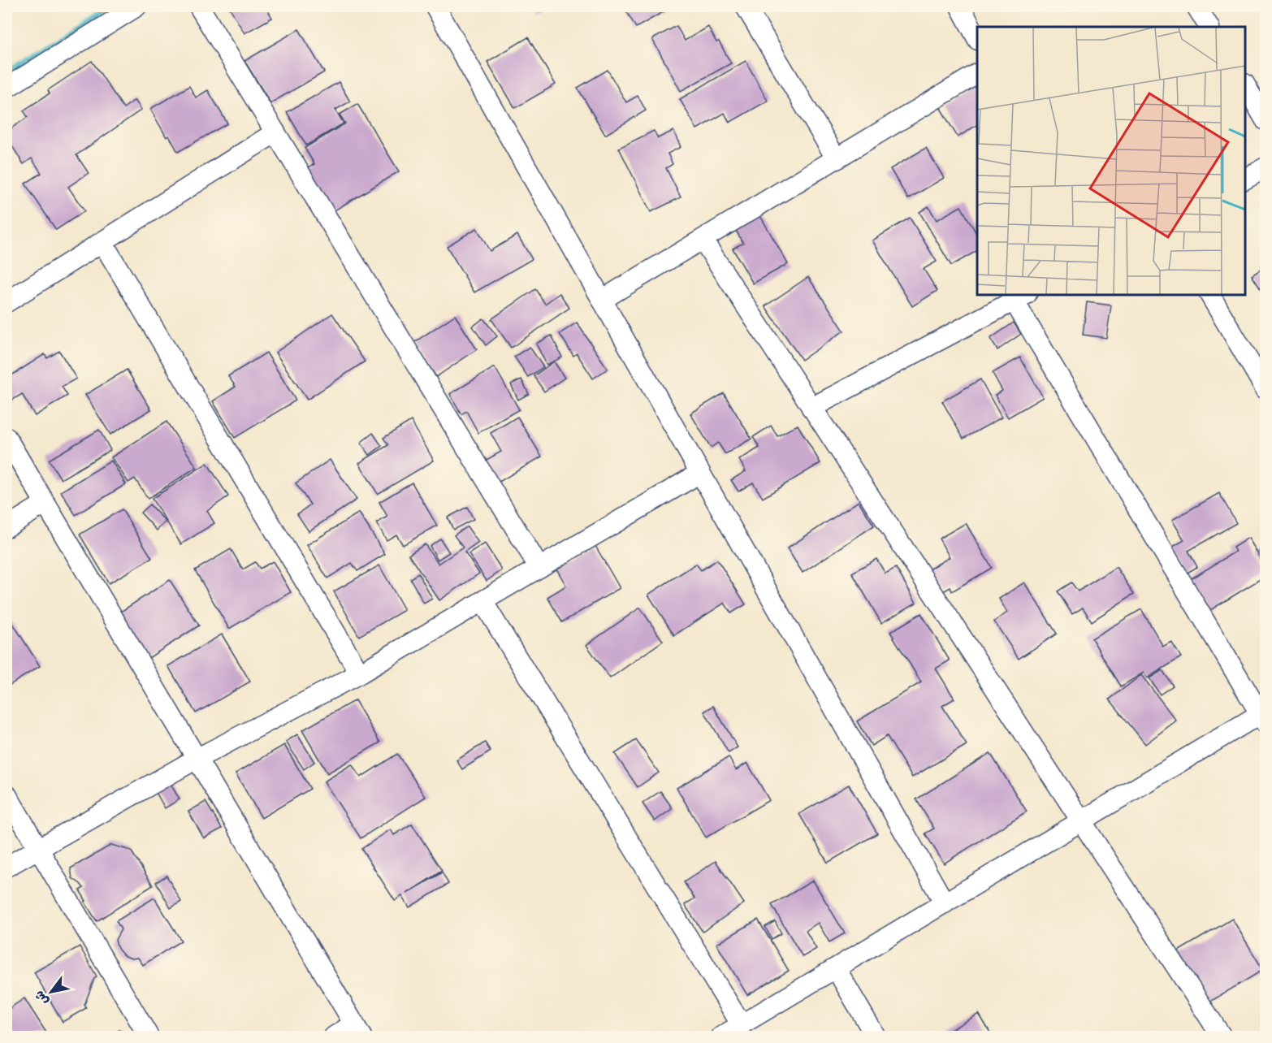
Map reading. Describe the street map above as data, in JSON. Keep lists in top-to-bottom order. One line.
{"north":"bottom left"}
